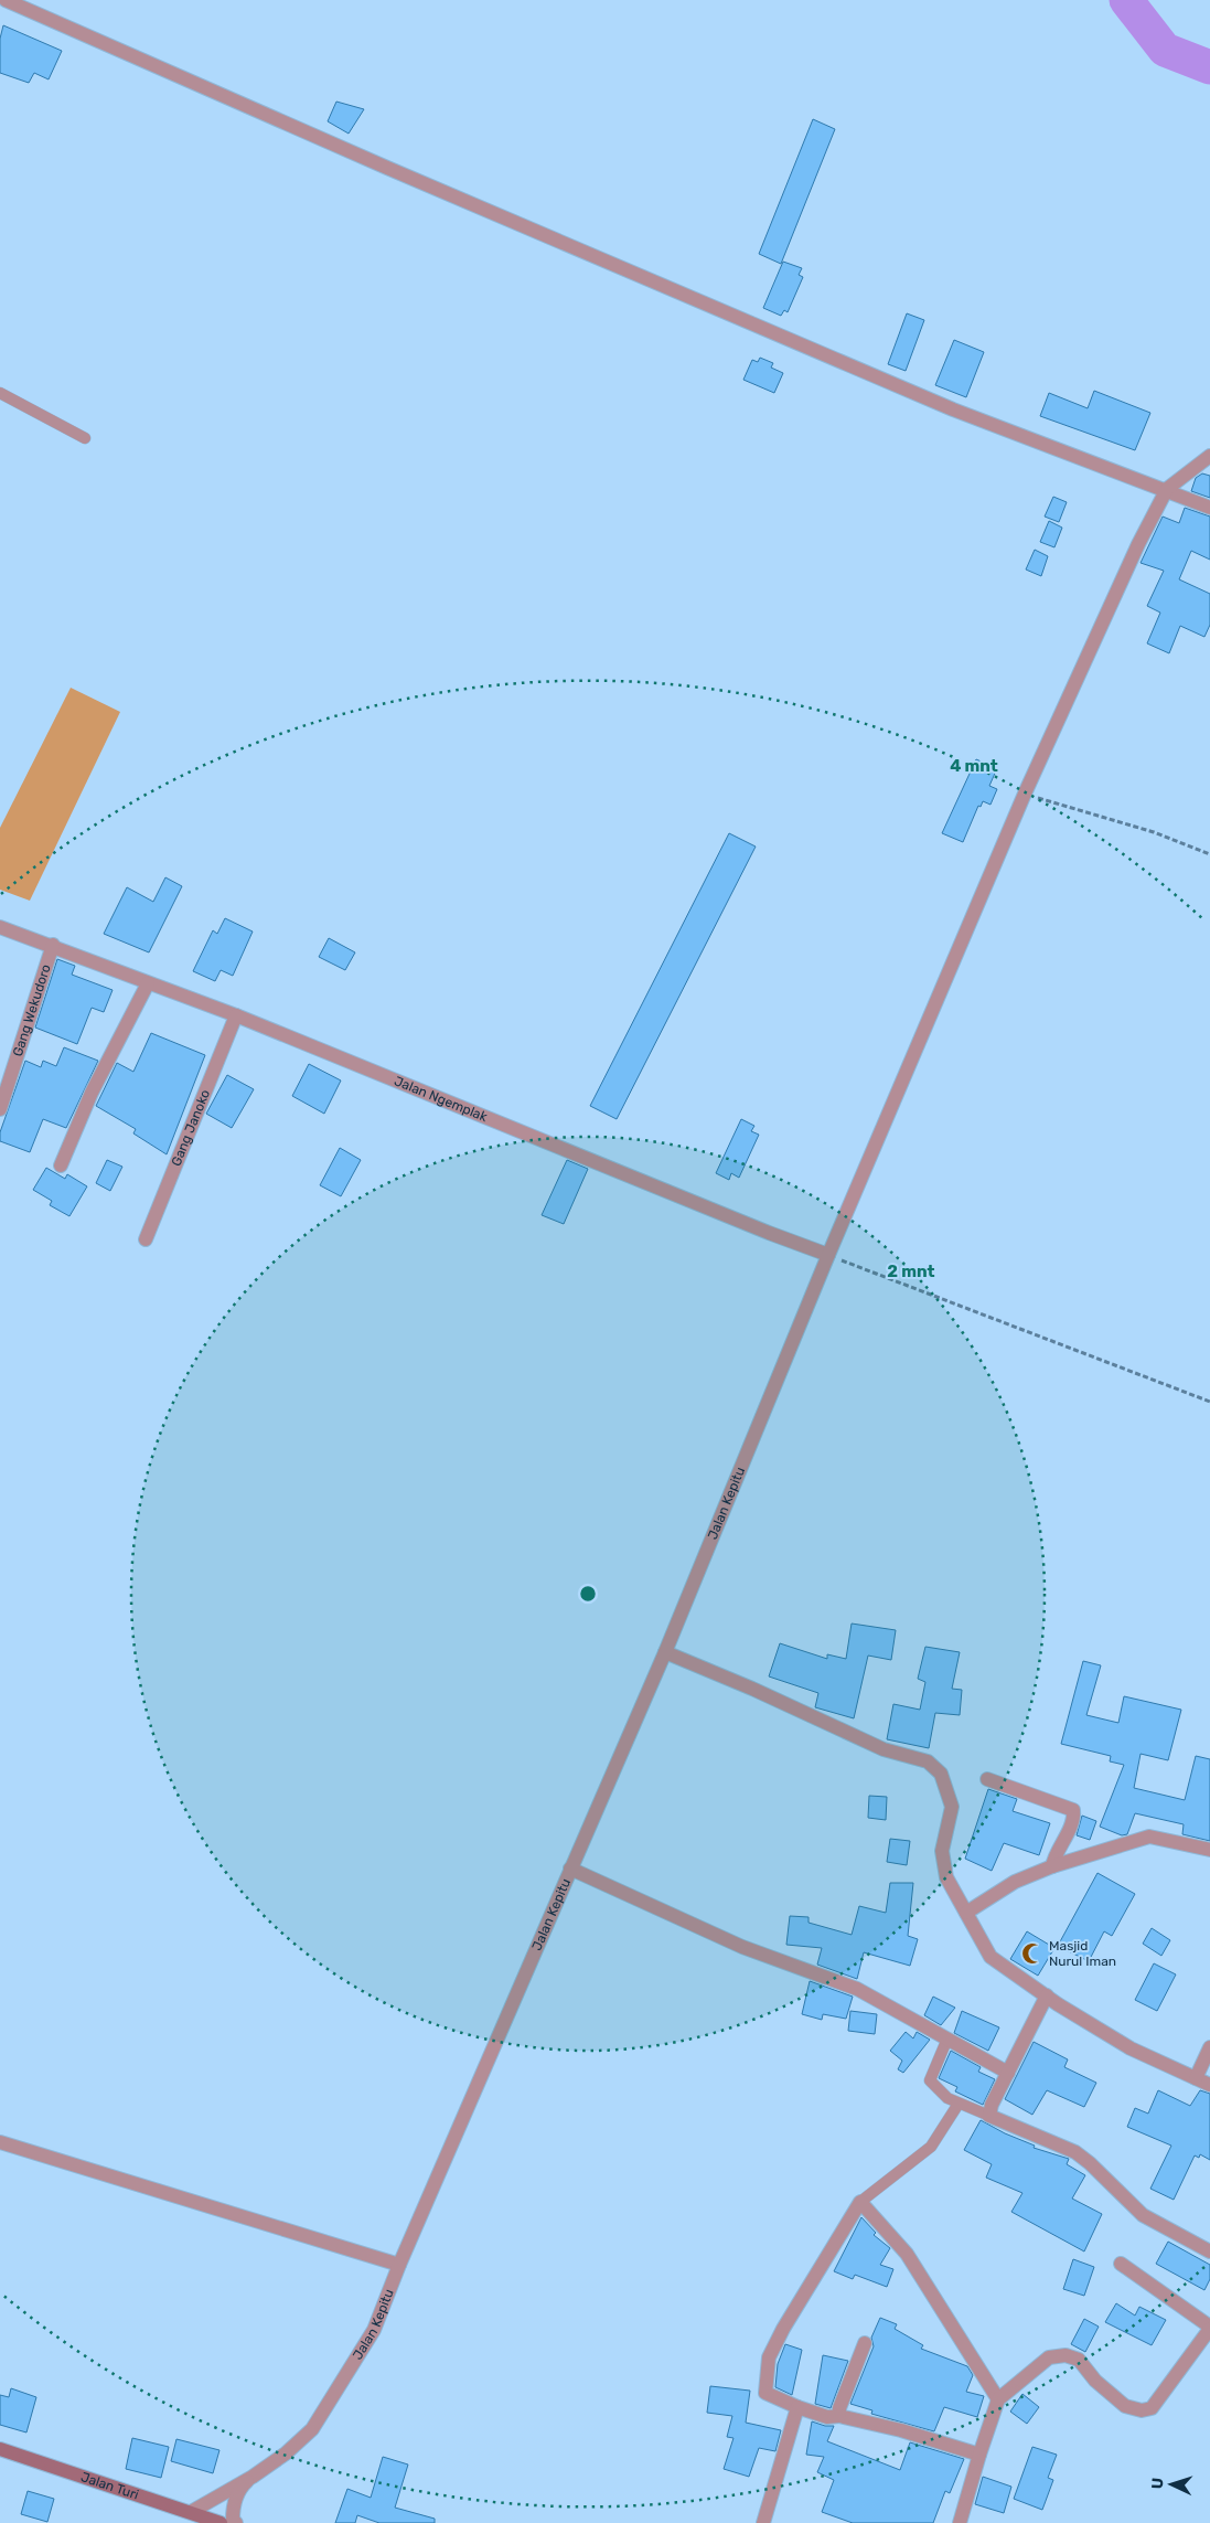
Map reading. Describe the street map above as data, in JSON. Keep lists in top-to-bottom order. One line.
{"streets":{"main road":["Jalan Turi"],"street":["Gang Wekudoro","Jalan Ngemplak","Gang Janoko","Jalan Kepitu"]},"crossings":[["Gang Wekudoro","Jalan Ngemplak"],["Jalan Ngemplak","Gang Janoko"],["Jalan Ngemplak","Jalan Kepitu"],["Jalan Kepitu","Jalan Turi"]],"places":{"mosque":["Masjid Nurul Iman"]},"north":"left","rings":["4 mnt","2 mnt"]}
